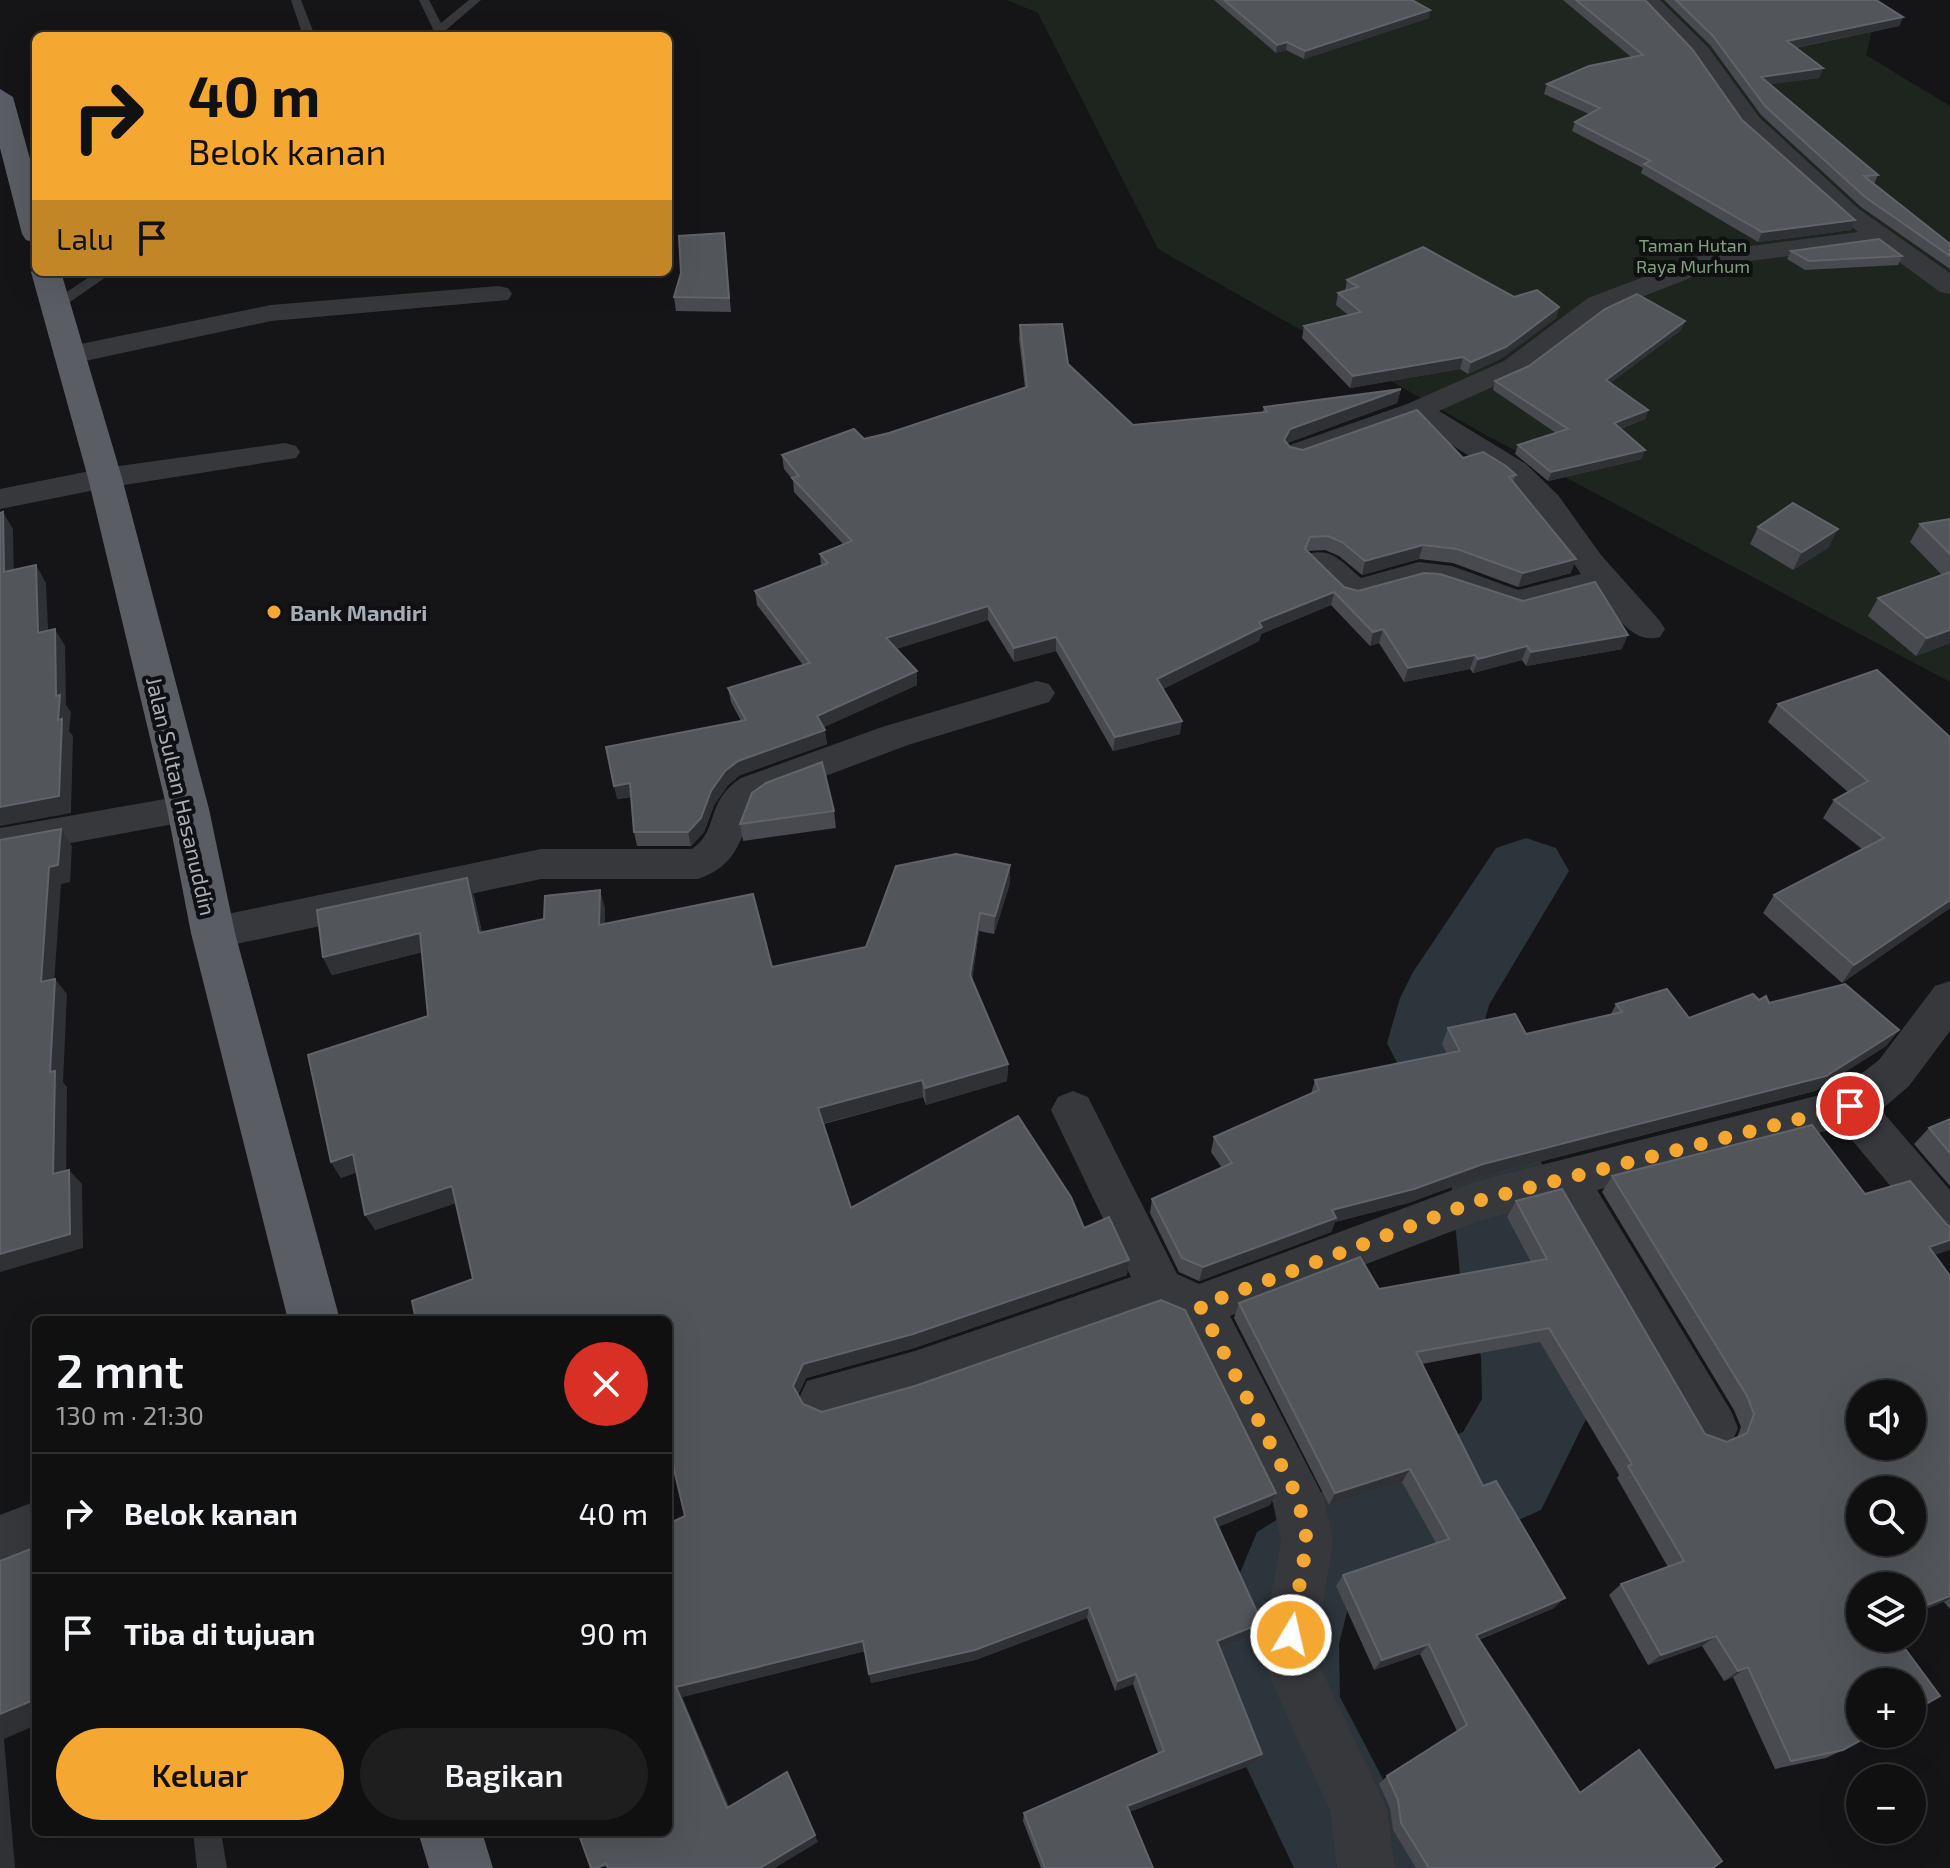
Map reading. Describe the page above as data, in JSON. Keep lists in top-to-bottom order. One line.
{"streets":{"highway":["Jalan Sultan Hasanuddin"]},"parks":["Taman Hutan Raya Murhum"],"places":["Bank Mandiri"],"page":{"turn":["40 m","Belok kanan"],"then":"Lalu","heading":["2 mnt","130 m · 21:30"],"map_buttons":["+","−"],"list":[{"name":"Belok kanan","value":"40 m"},{"name":"Tiba di tujuan","value":"90 m"}],"buttons":["Keluar","Bagikan"]}}
